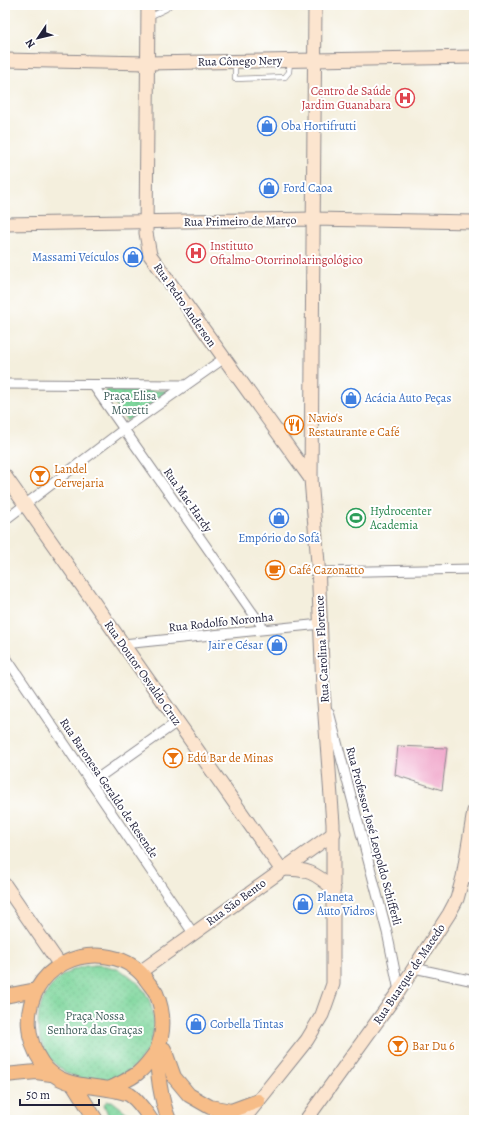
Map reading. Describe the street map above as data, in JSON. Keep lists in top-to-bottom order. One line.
{"streets":{"main road":["Rua Cônego Nery","Rua Primeiro de Março","Rua Pedro Anderson","Rua Carolina Florence","Rua Doutor Osvaldo Cruz","Rua São Bento","Rua Buarque de Macedo"],"street":["Rua Mac Hardy","Rua Rodolfo Noronha","Rua Baronesa Geraldo de Resende","Rua Professor José Leopoldo Schifferli"]},"crossings":[["Rua Cônego Nery","Rua Pedro Anderson"],["Rua Cônego Nery","Rua Carolina Florence"],["Rua Primeiro de Março","Rua Pedro Anderson"],["Rua Primeiro de Março","Rua Carolina Florence"],["Rua Pedro Anderson","Rua Carolina Florence"],["Rua Mac Hardy","Rua Rodolfo Noronha"],["Rua Rodolfo Noronha","Rua Carolina Florence"],["Rua Rodolfo Noronha","Rua Doutor Osvaldo Cruz"],["Rua Carolina Florence","Rua Professor José Leopoldo Schifferli"],["Rua Carolina Florence","Rua São Bento"],["Rua Doutor Osvaldo Cruz","Rua São Bento"],["Rua Baronesa Geraldo de Resende","Rua São Bento"],["Rua Professor José Leopoldo Schifferli","Rua Buarque de Macedo"]],"parks":["Praça Elisa Moretti","Praça Nossa Senhora das Graças"],"places":{"hospital":["Centro de Saúde Jardim Guanabara","Instituto Oftalmo-Otorrinolaringológico"],"shop":["Oba Hortifrutti","Ford Caoa","Massami Veículos","Acácia Auto Peças","Empório do Sofá","Jair e César","Planeta Auto Vidros","Corbella Tintas"],"restaurant":["Navio's Restaurante e Café"],"bar":["Landel Cervejaria","Edú Bar de Minas","Bar Du 6"],"sports":["Hydrocenter Academia"],"cafe":["Café Cazonatto"]},"scale_bar":"50 m","north":"bottom left"}
